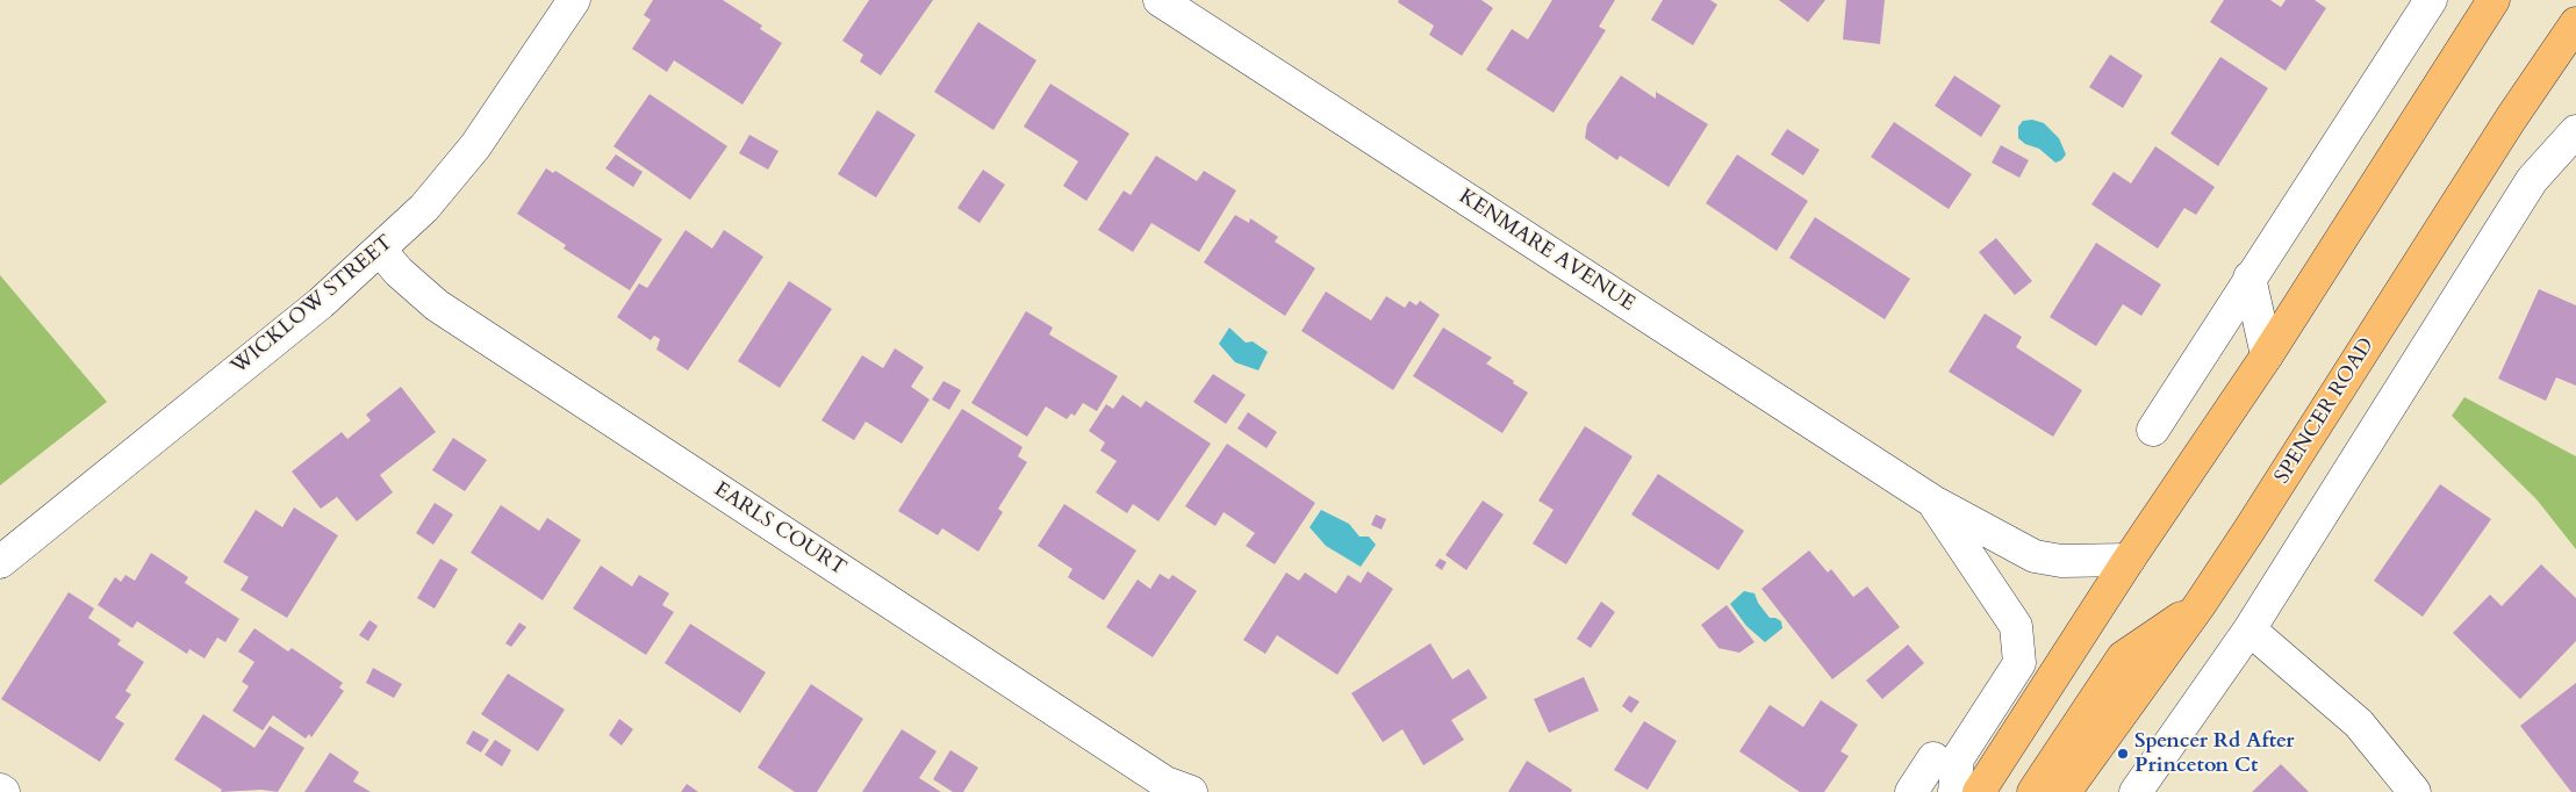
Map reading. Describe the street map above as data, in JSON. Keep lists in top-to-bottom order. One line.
{"streets":{"main road":["SPENCER ROAD"],"street":["KENMARE AVENUE","WICKLOW STREET","EARLS COURT"]},"crossings":[["WICKLOW STREET","EARLS COURT"]],"places":["Spencer Rd After Princeton Ct"]}
